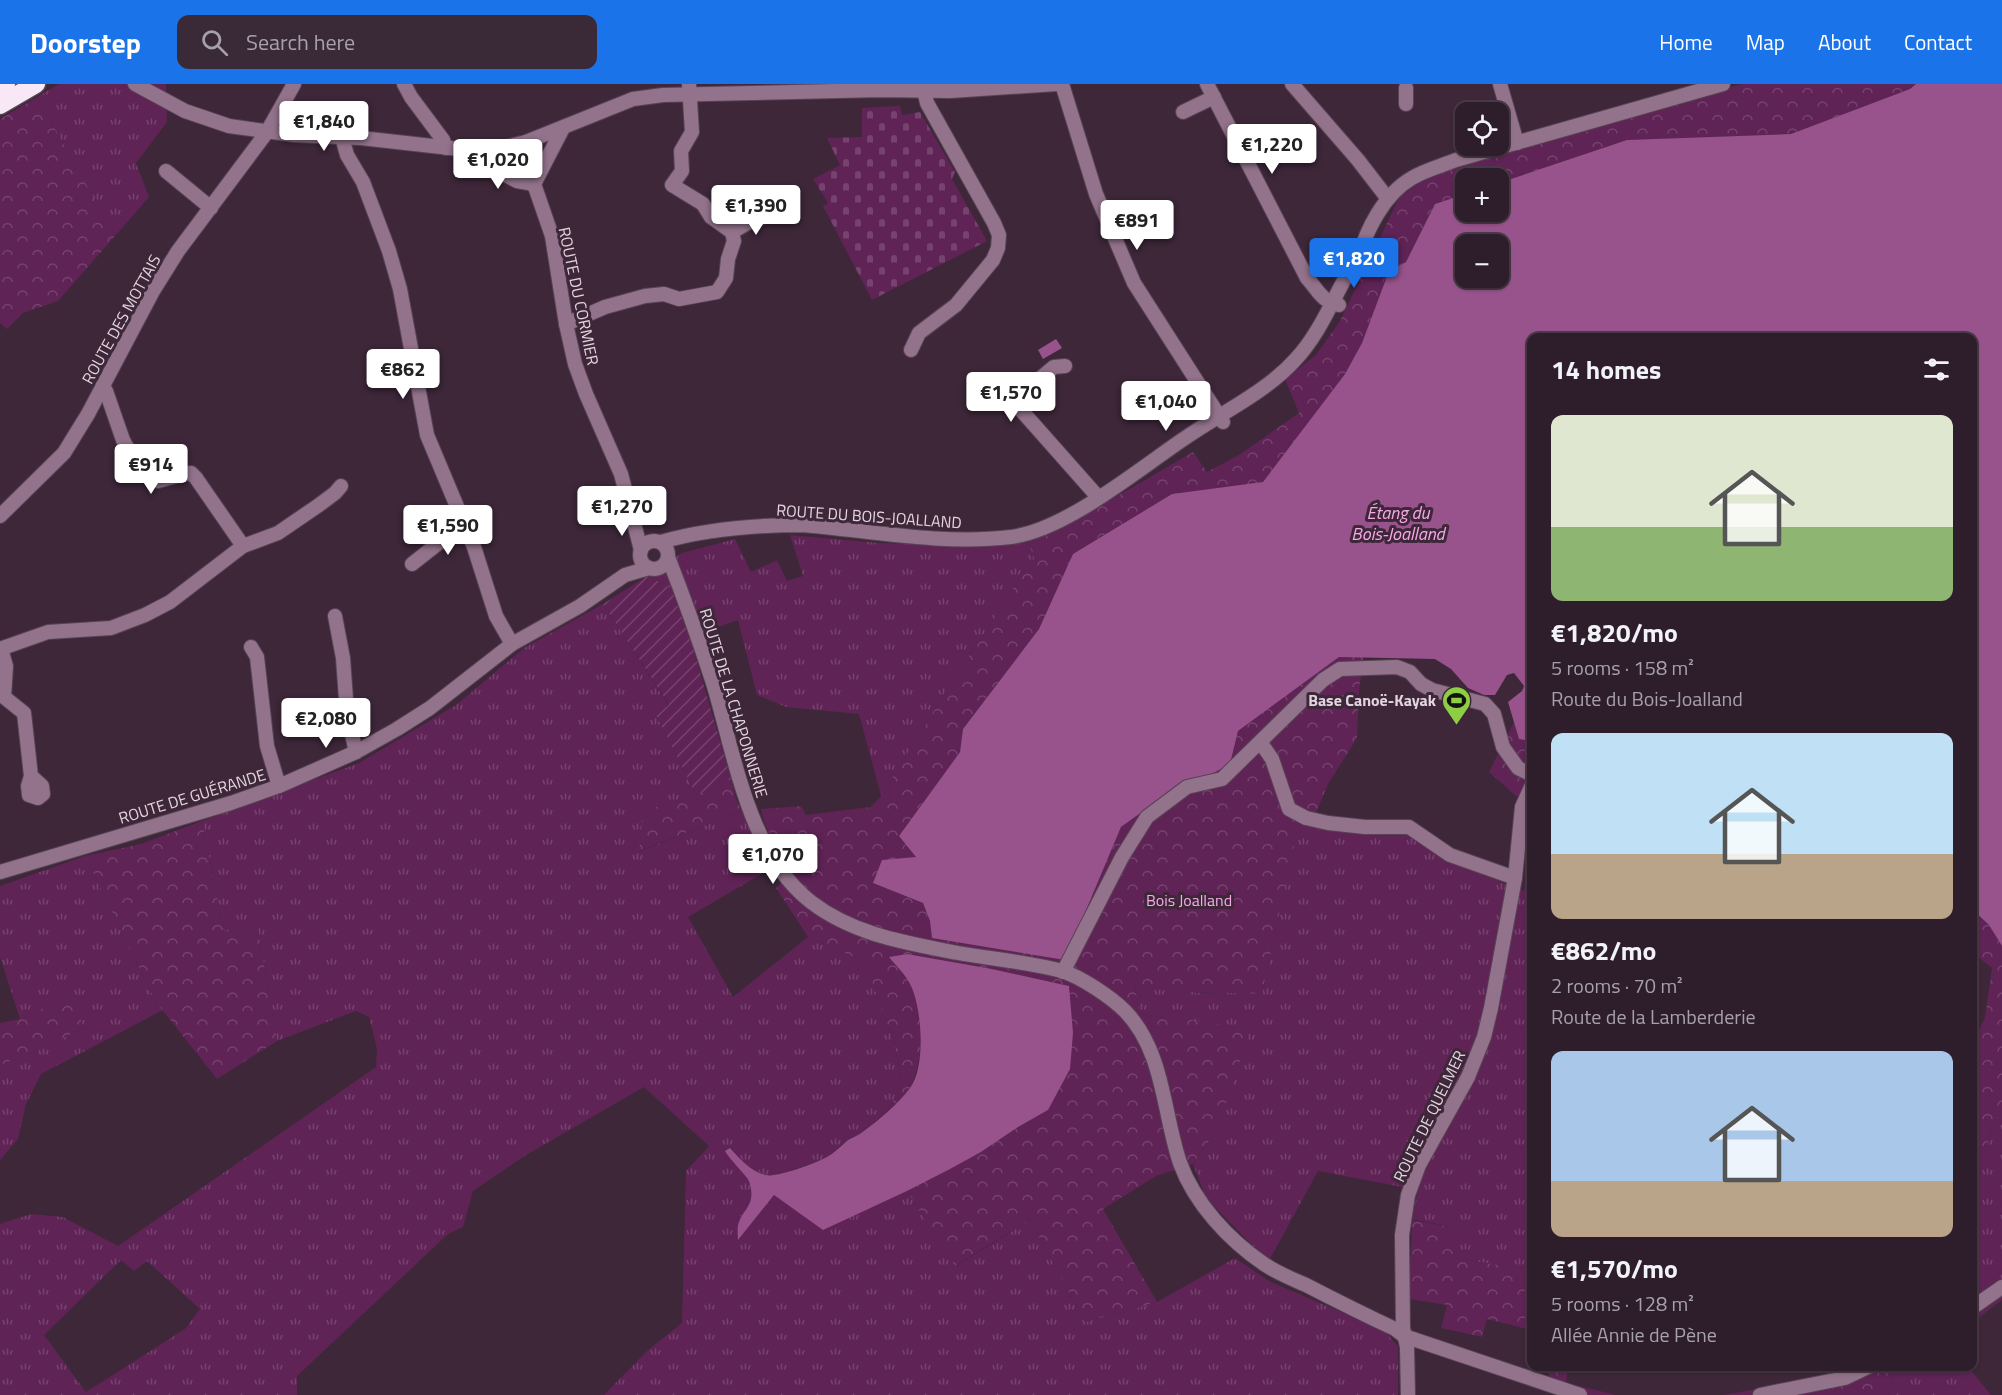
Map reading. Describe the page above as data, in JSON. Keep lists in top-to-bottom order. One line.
{"streets":{"street":["ROUTE DU CORMIER","ROUTE DES MOTTAIS","ROUTE DU BOIS-JOALLAND","ROUTE DE LA CHAPONNERIE","ROUTE DE GUÉRANDE","ROUTE DE QUELMER"]},"crossings":[["ROUTE DU CORMIER","ROUTE DU BOIS-JOALLAND"],["ROUTE DU CORMIER","ROUTE DE LA CHAPONNERIE"],["ROUTE DU CORMIER","ROUTE DE GUÉRANDE"],["ROUTE DU BOIS-JOALLAND","ROUTE DE LA CHAPONNERIE"],["ROUTE DU BOIS-JOALLAND","ROUTE DE GUÉRANDE"],["ROUTE DE LA CHAPONNERIE","ROUTE DE GUÉRANDE"],["ROUTE DE LA CHAPONNERIE","ROUTE DE QUELMER"]],"water":["Étang du Bois-Joalland"],"parks":["Bois Joalland"],"places":{"sports":["Base Canoë-Kayak"]},"page":{"header":"Doorstep","search":"Search here","nav":["Home","Map","About","Contact"],"price":["€1,840","€1,220","€1,020","€1,390","€891","€1,820","€862","€1,570","€1,040","€914","€1,270","€1,590","€2,080","€1,070"],"map_buttons":["+","−"],"heading":"14 homes","list":[{"name":"€1,820/mo","note":"5 rooms · 158 m² · Route du Bois-Joalland"},{"name":"€862/mo","note":"2 rooms · 70 m² · Route de la Lamberderie"},{"name":"€1,570/mo","note":"5 rooms · 128 m² · Allée Annie de Pène"}]}}
